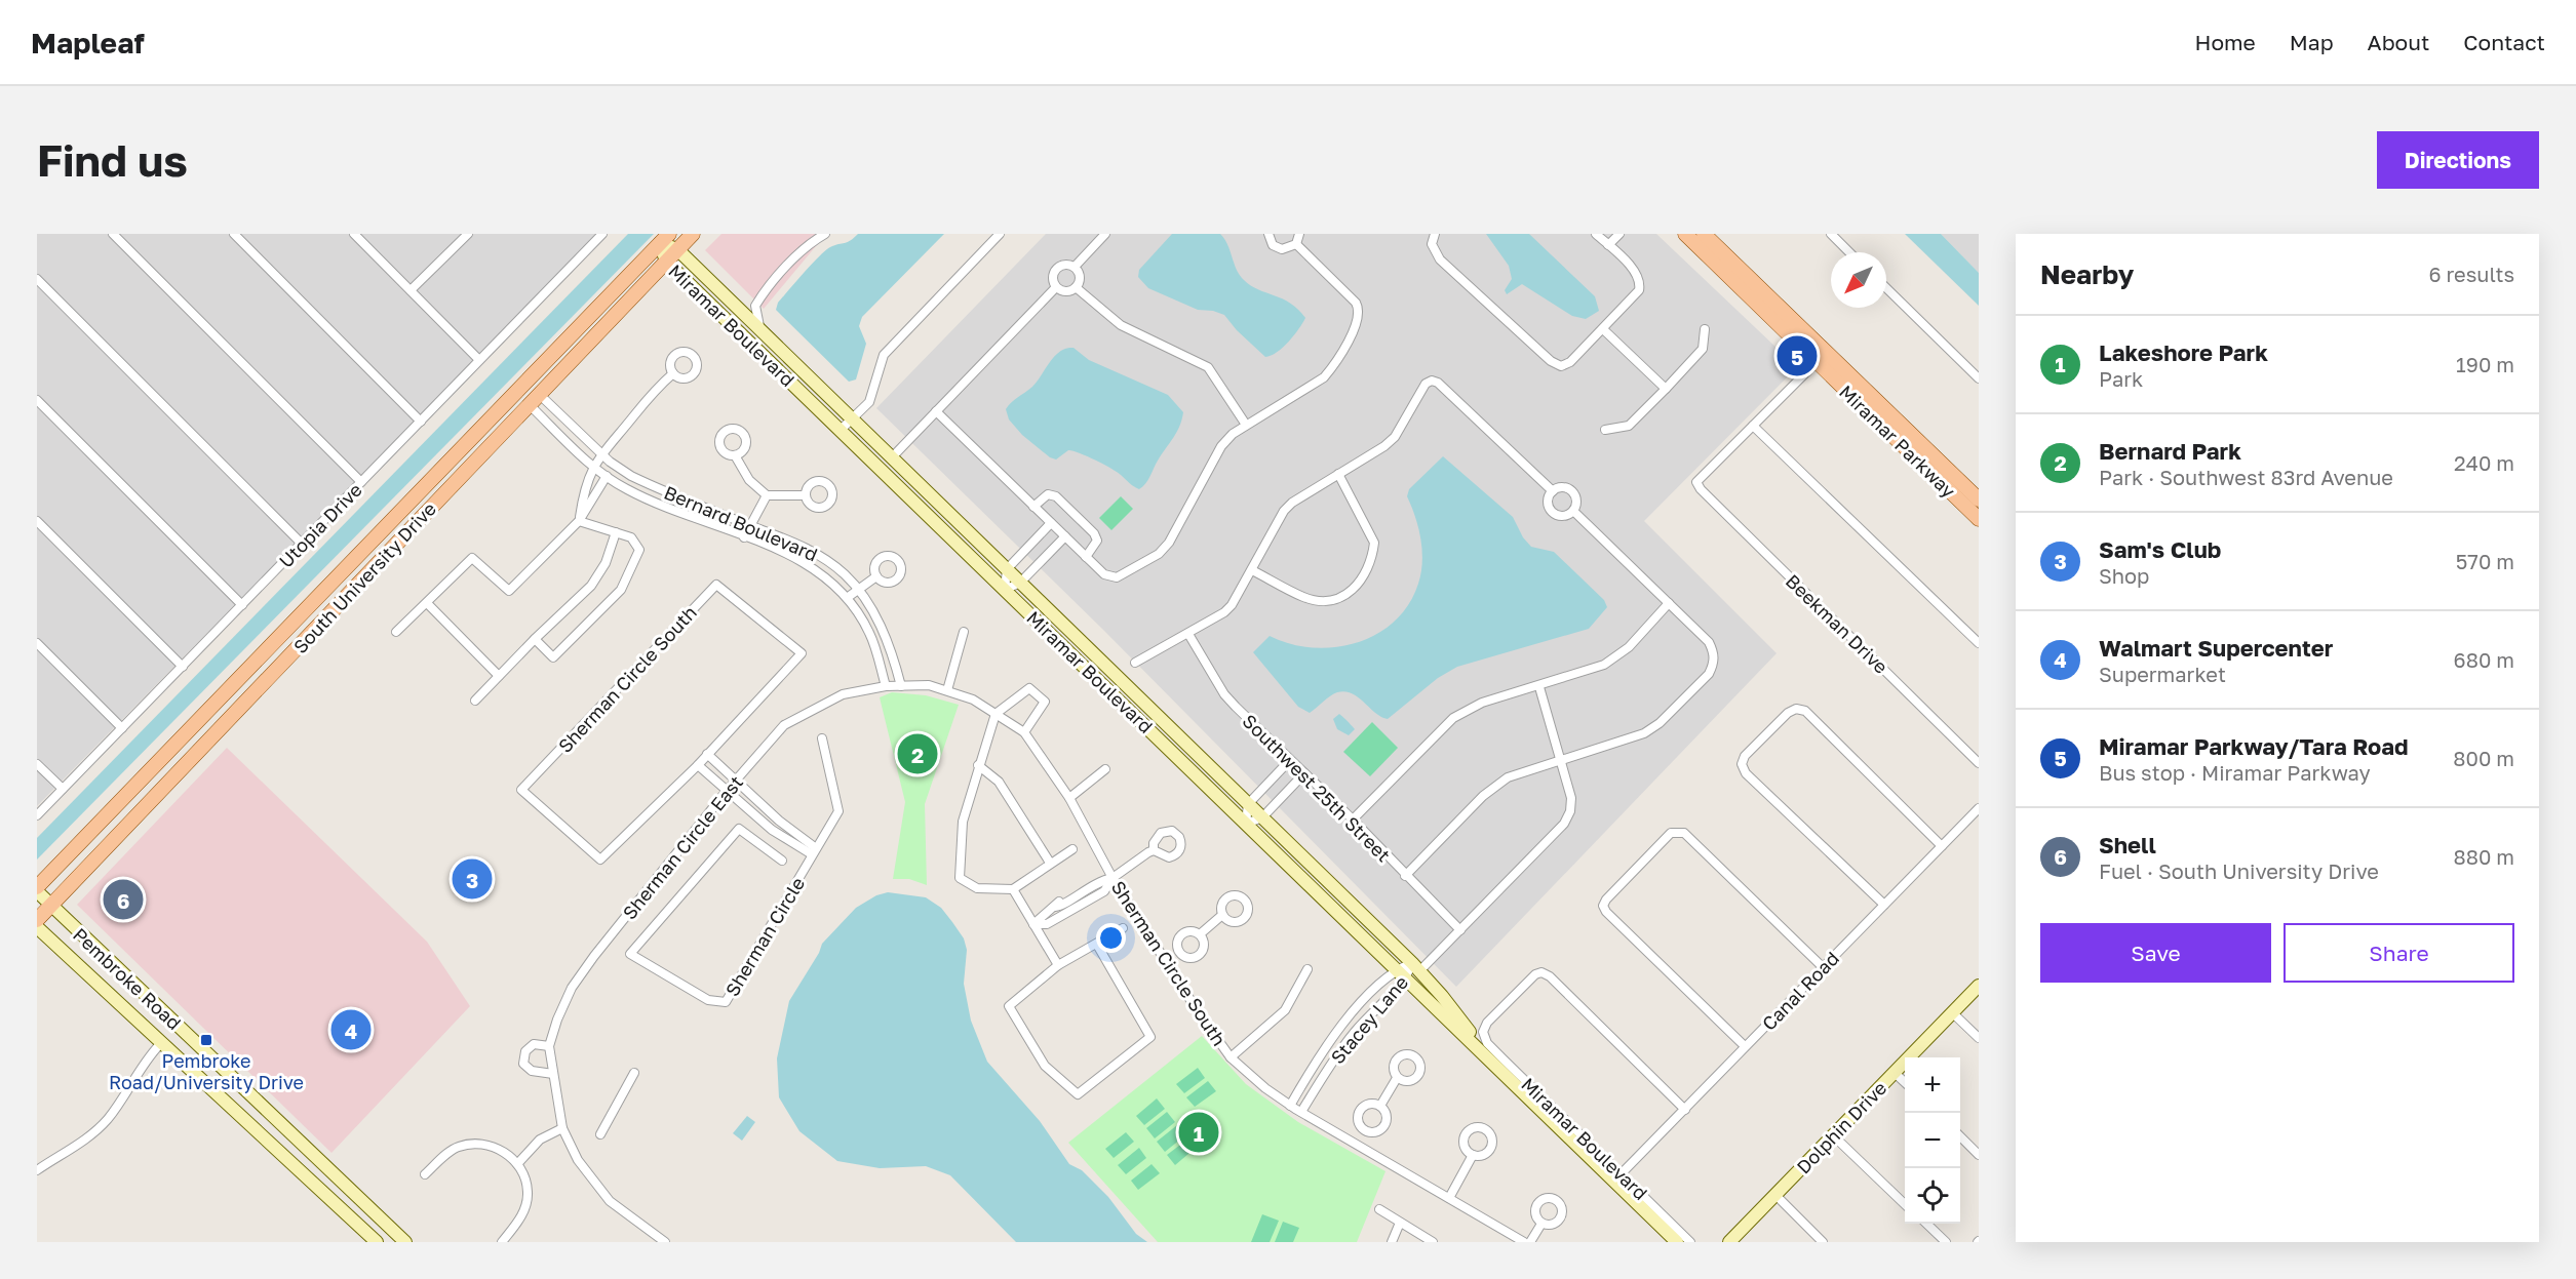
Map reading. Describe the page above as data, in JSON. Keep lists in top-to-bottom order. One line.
{"streets":{"main road":["Miramar Parkway","South University Drive"],"street":["Miramar Boulevard","Bernard Boulevard","Utopia Drive","Beekman Drive","Sherman Circle South","Southwest 25th Street","Sherman Circle East","Sherman Circle","Pembroke Road","Canal Road","Stacey Lane","Dolphin Drive"]},"crossings":[["Miramar Boulevard","South University Drive"],["Miramar Boulevard","Canal Road"],["Miramar Boulevard","Stacey Lane"],["Bernard Boulevard","South University Drive"],["Bernard Boulevard","Sherman Circle South"],["Bernard Boulevard","Sherman Circle East"],["South University Drive","Pembroke Road"],["Sherman Circle South","Sherman Circle East"],["Sherman Circle South","Stacey Lane"]],"places":{"transit":["Pembroke Road/University Drive"]},"north":"bottom left","page":{"header":"Mapleaf","nav":["Home","Map","About","Contact"],"buttons":["Directions",["Save","Share"]],"title":"Find us","heading":["Nearby","6 results"],"list":[{"mark":"1","name":"Lakeshore Park","note":"Park","value":"190 m"},{"mark":"2","name":"Bernard Park","note":"Park · Southwest 83rd Avenue","value":"240 m"},{"mark":"3","name":"Sam's Club","note":"Shop","value":"570 m"},{"mark":"4","name":"Walmart Supercenter","note":"Supermarket","value":"680 m"},{"mark":"5","name":"Miramar Parkway/Tara Road","note":"Bus stop · Miramar Parkway","value":"800 m"},{"mark":"6","name":"Shell","note":"Fuel · South University Drive","value":"880 m"}],"pins":["5","2","3","6","4","1"],"map_buttons":["+","−"]}}
